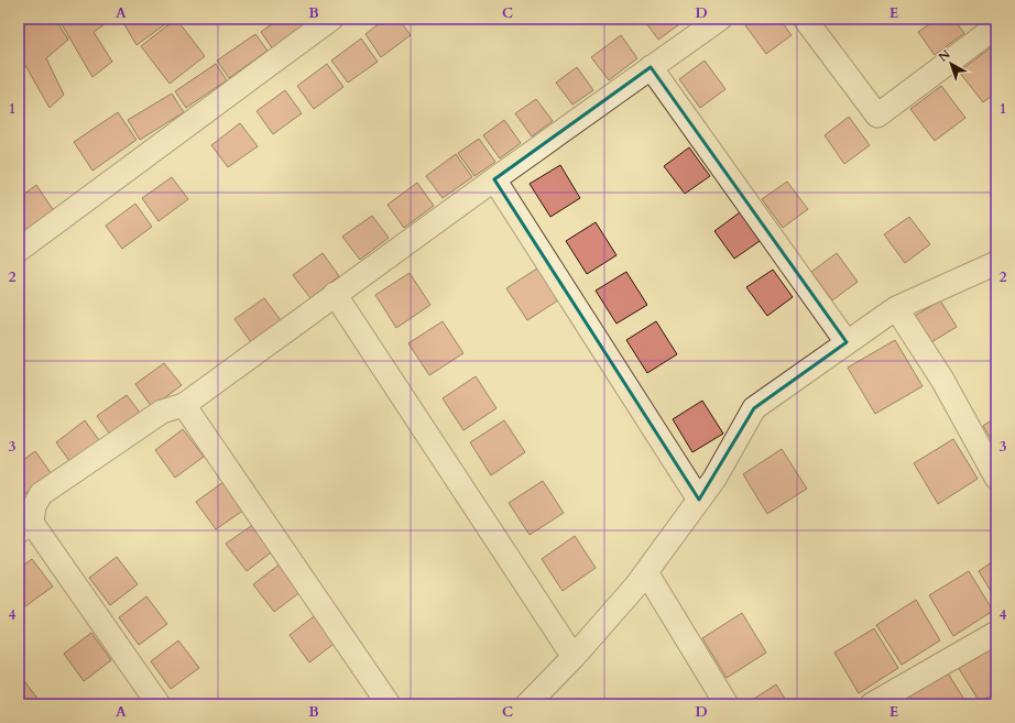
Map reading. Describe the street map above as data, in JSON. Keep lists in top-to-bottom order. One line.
{"north":"top left","grid":{"columns":["A","B","C","D","E"],"rows":["1","2","3","4"]}}
